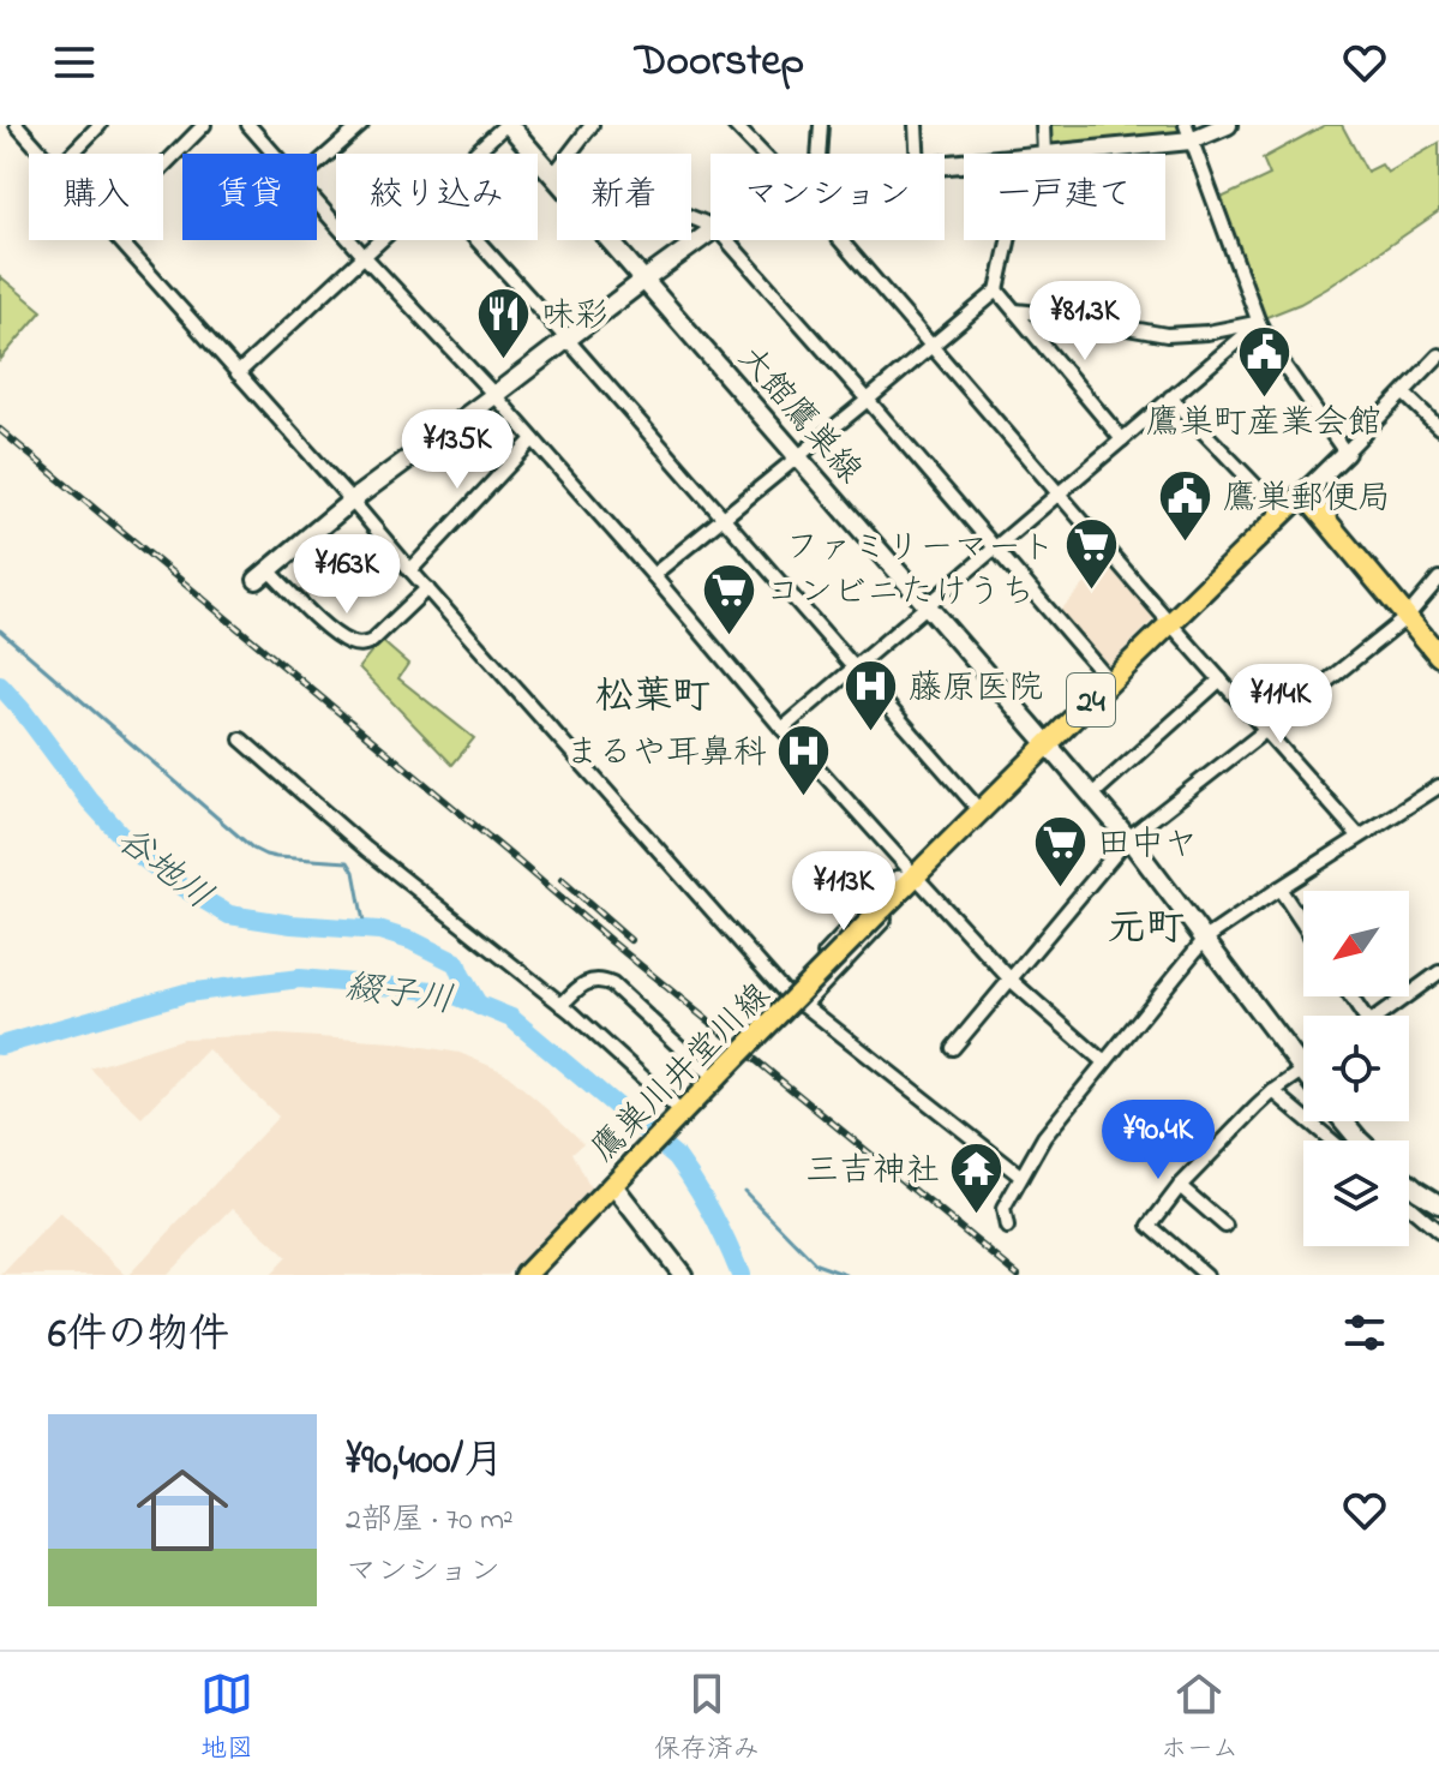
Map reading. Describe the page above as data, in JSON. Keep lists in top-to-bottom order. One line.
{"streets":{"main road":["24","鷹巣川井堂川線"],"street":["大館鷹巣線"]},"crossings":[["大館鷹巣線","鷹巣川井堂川線"]],"districts":["松葉町","元町"],"water":["谷地川","綴子川"],"places":{"restaurant":["味彩"],"public building":["鷹巣町産業会館","鷹巣郵便局"],"supermarket":["ファミリーマート","コンビニたけうち","田中ヤ"],"hospital":["藤原医院","まるや耳鼻科"],"temple":["三吉神社"]},"north":"bottom left","page":{"header":"Doorstep","chip":["購入","賃貸","絞り込み","新着","マンション","一戸建て"],"price":["¥81.3K","¥135K","¥163K","¥114K","¥113K","¥90.4K"],"heading":"6件の物件","list":[{"name":"¥90,400/月","note":"2部屋 · 70 m² · マンション"}],"tabs":["地図","保存済み","ホーム"]}}
